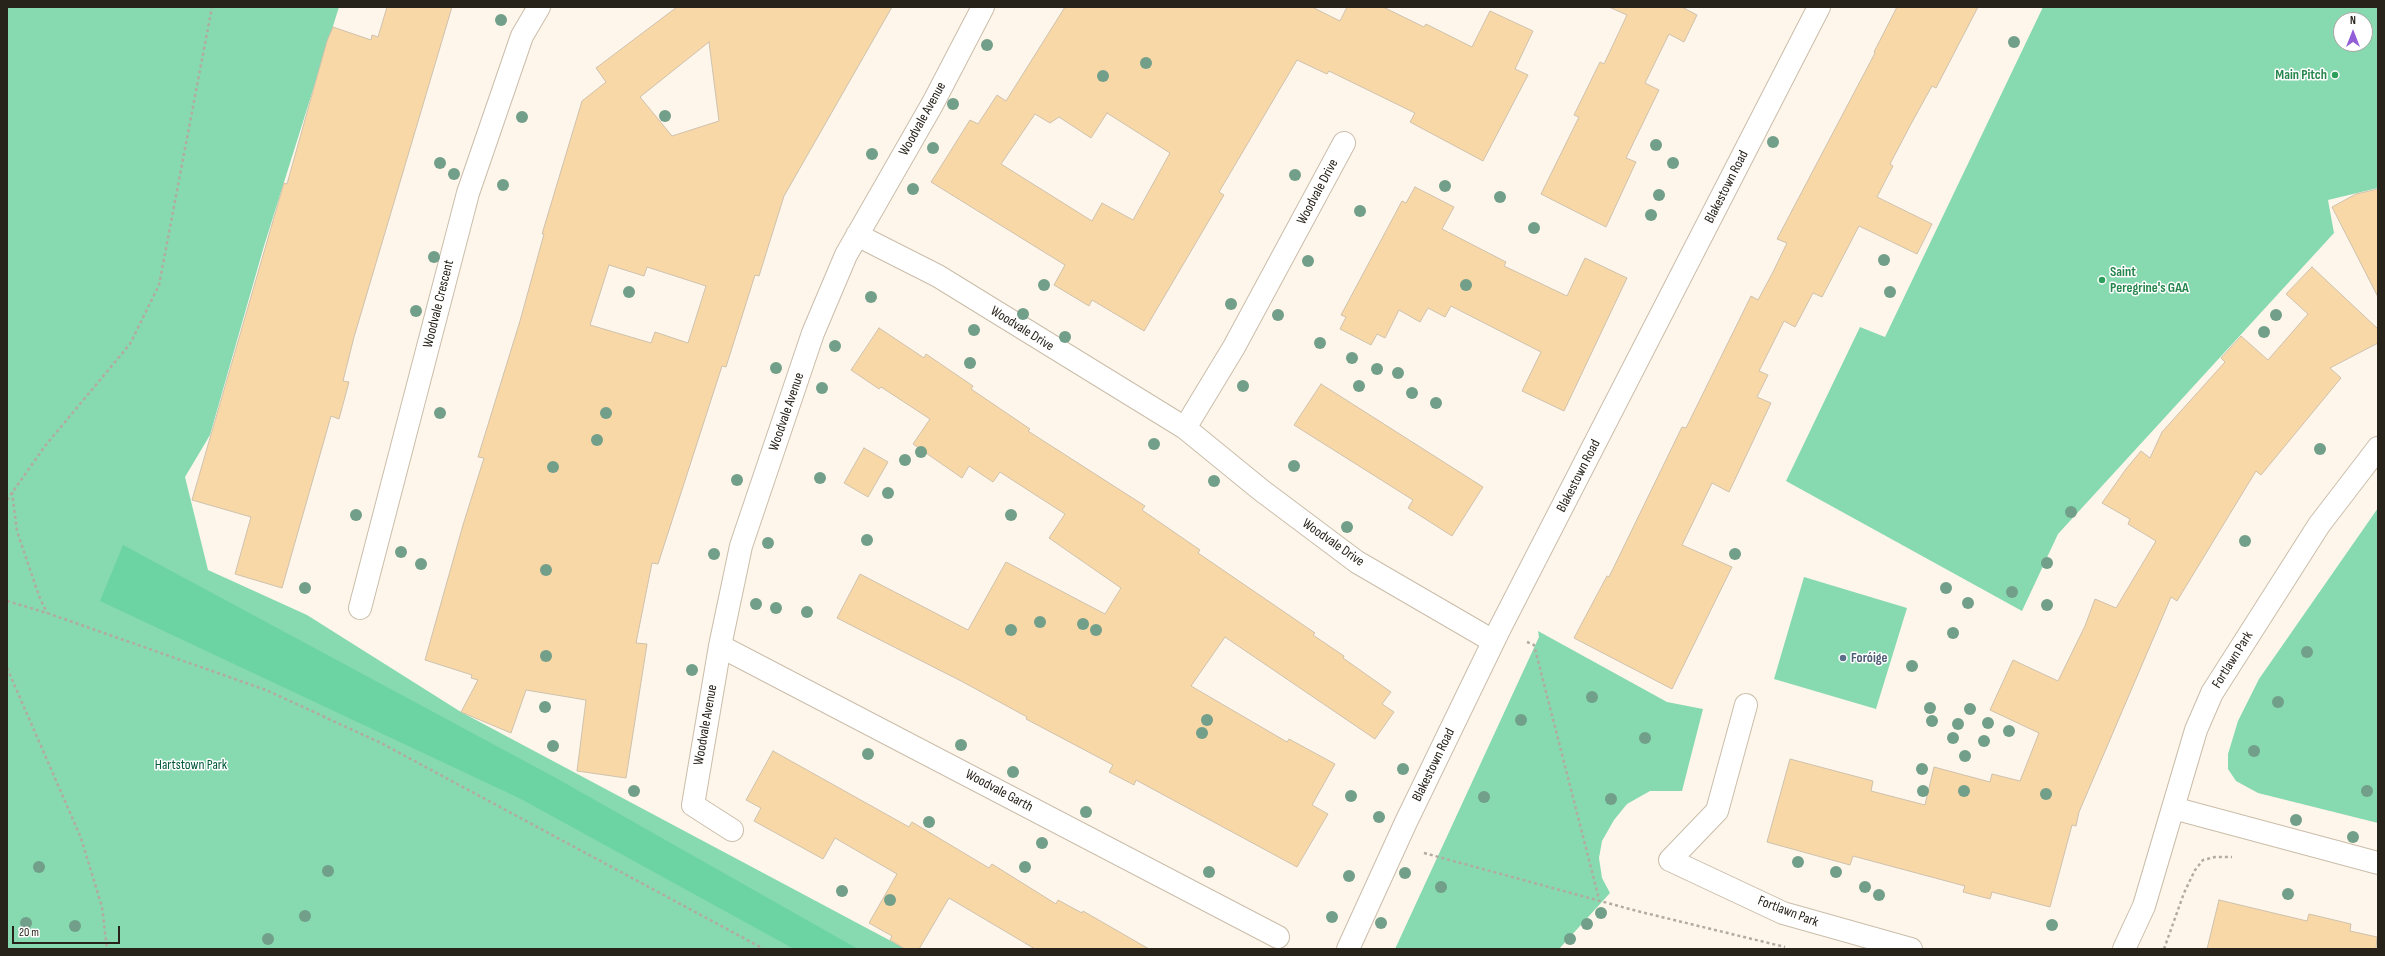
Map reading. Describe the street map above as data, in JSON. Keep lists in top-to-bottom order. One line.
{"streets":{"street":["Woodvale Avenue","Blakestown Road","Woodvale Drive","Woodvale Crescent","Fortlawn Park","Woodvale Garth"]},"crossings":[["Woodvale Avenue","Woodvale Drive"],["Woodvale Avenue","Woodvale Garth"],["Blakestown Road","Woodvale Drive"]],"parks":["Hartstown Park"],"places":["Main Pitch","Saint Peregrine's GAA","Foróige"],"scale_bar":"20 m","north":"top"}
